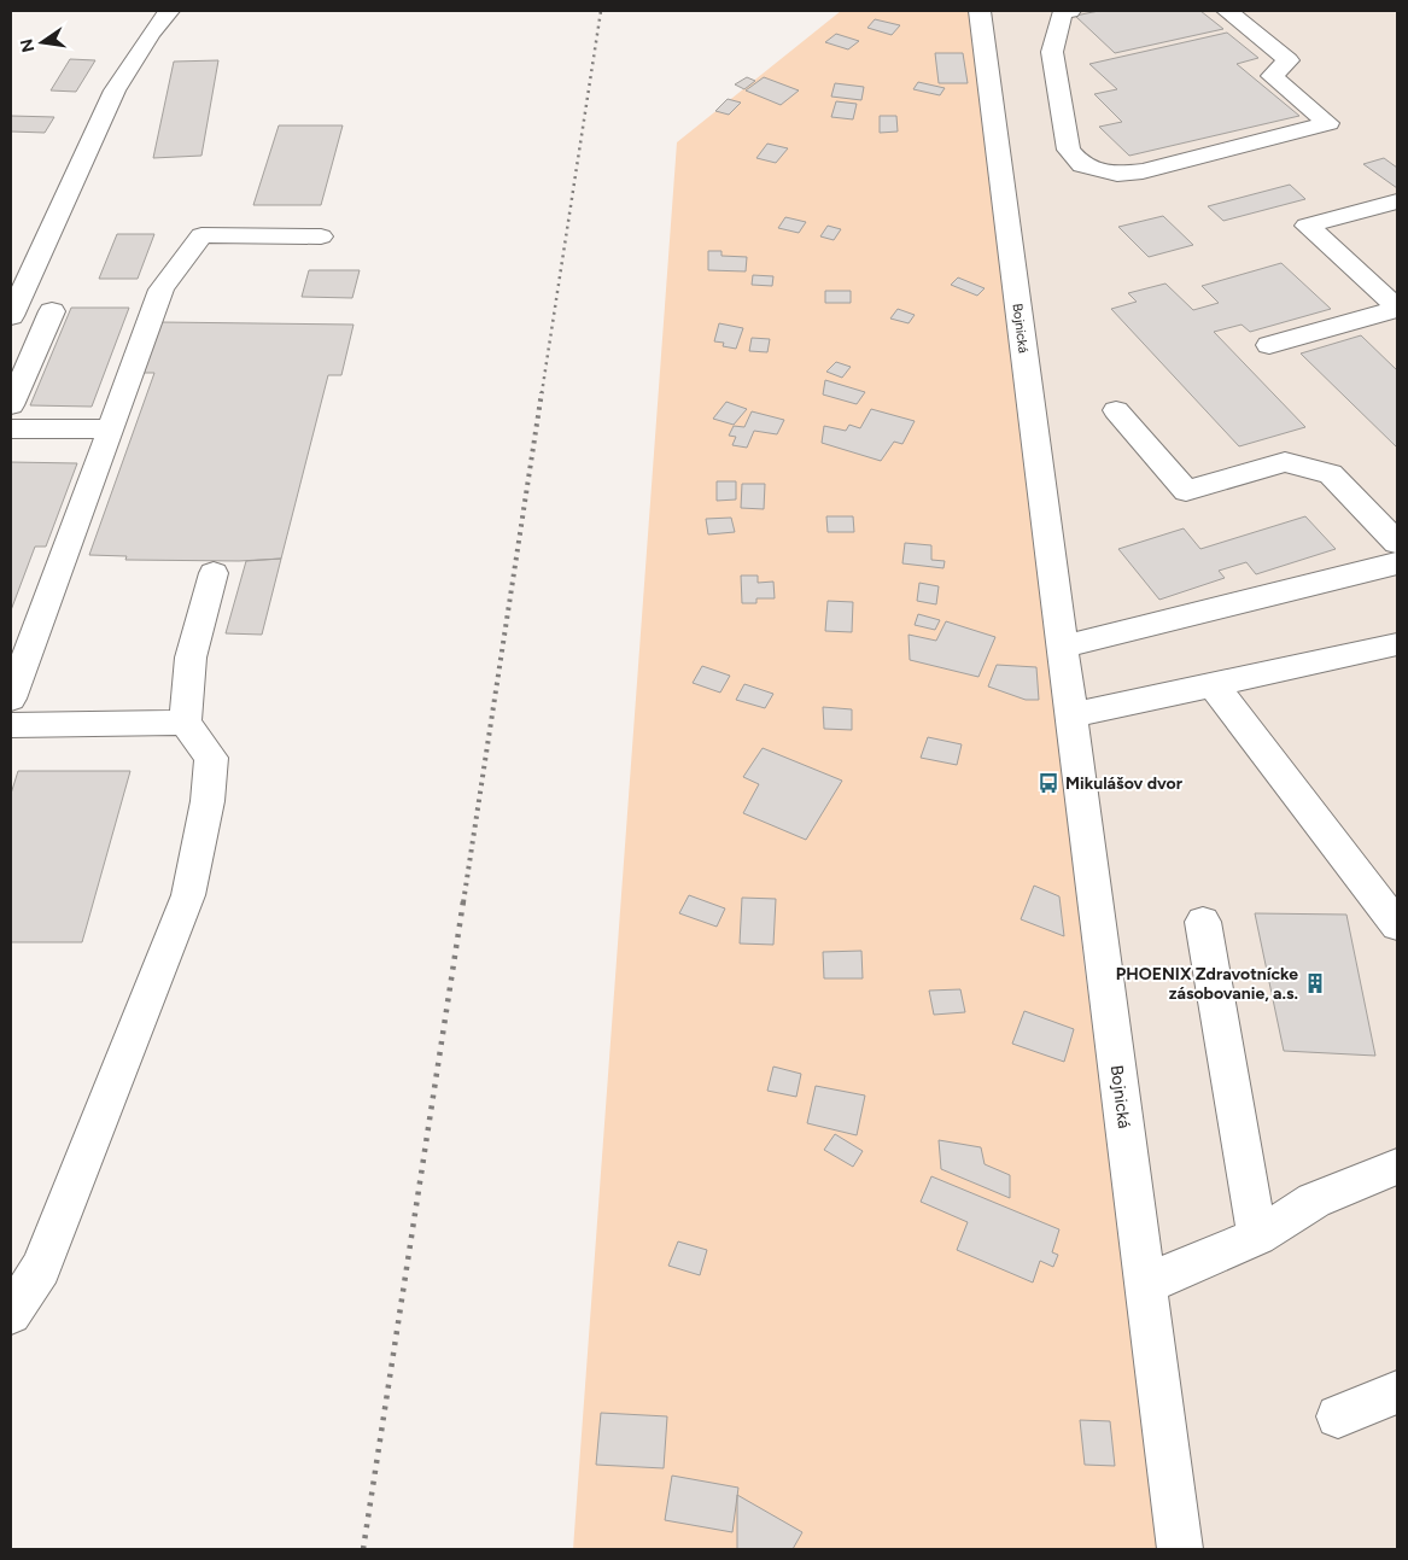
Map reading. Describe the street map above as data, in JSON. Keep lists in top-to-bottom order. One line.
{"streets":{"street":["Bojnická"]},"places":{"bus stop":["Mikulášov dvor"],"building":["PHOENIX Zdravotnícke zásobovanie, a.s."]},"north":"left"}
